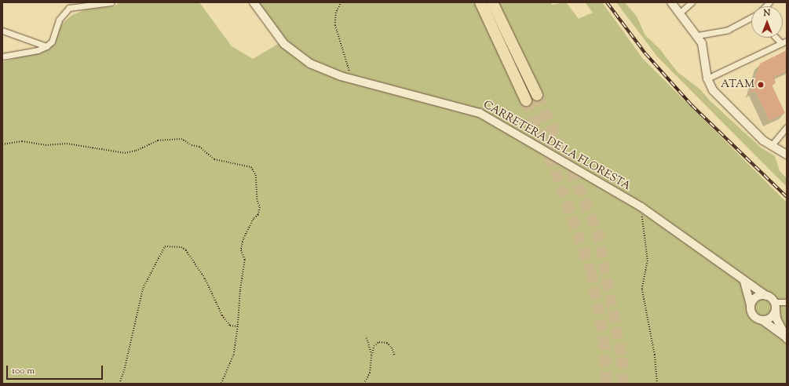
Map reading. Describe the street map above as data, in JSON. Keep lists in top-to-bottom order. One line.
{"streets":{"main road":["CARRETERA DE LA FLORESTA"]},"places":["ATAM"],"scale_bar":"100 m","north":"top"}
